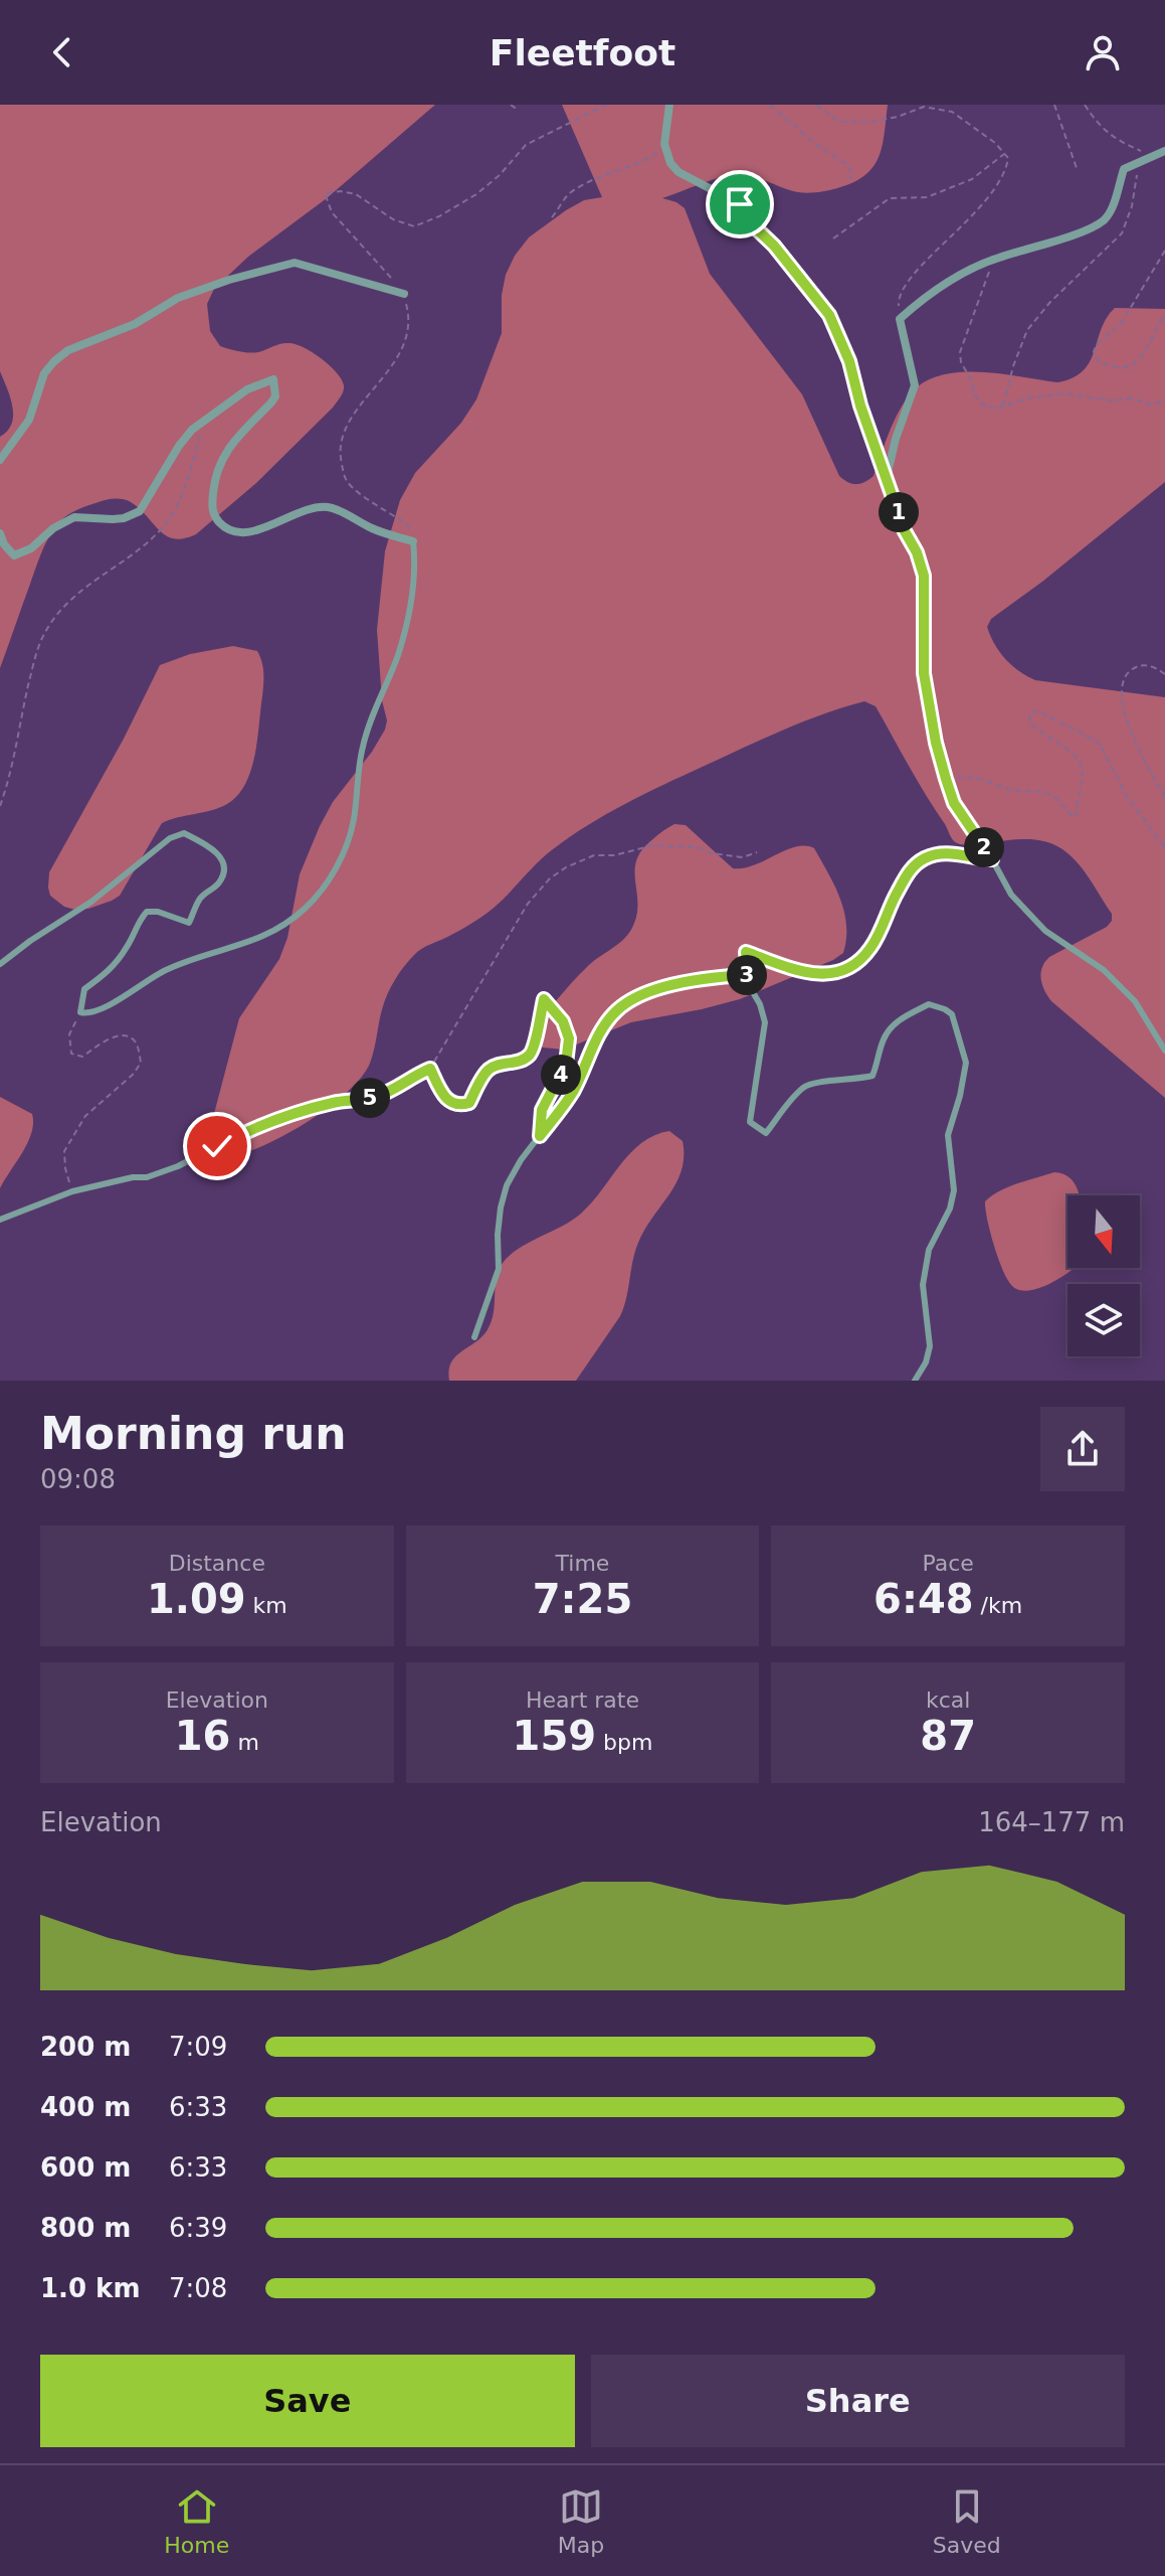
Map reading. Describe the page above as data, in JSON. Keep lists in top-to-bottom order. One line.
{"north":"bottom","page":{"header":"Fleetfoot","pins":["1","2","3","4","5"],"heading":["Morning run","09:08"],"stats":[["Distance","1.09 km"],["Time","7:25"],["Pace","6:48 /km"],["Elevation","16 m"],["Heart rate","159 bpm"],["kcal","87"]],"chart":["Elevation","164–177 m"],"list":[{"name":"200 m","note":"7:09"},{"name":"400 m","note":"6:33"},{"name":"600 m","note":"6:33"},{"name":"800 m","note":"6:39"},{"name":"1.0 km","note":"7:08"}],"buttons":["Save","Share"],"tabs":["Home","Map","Saved"]}}
